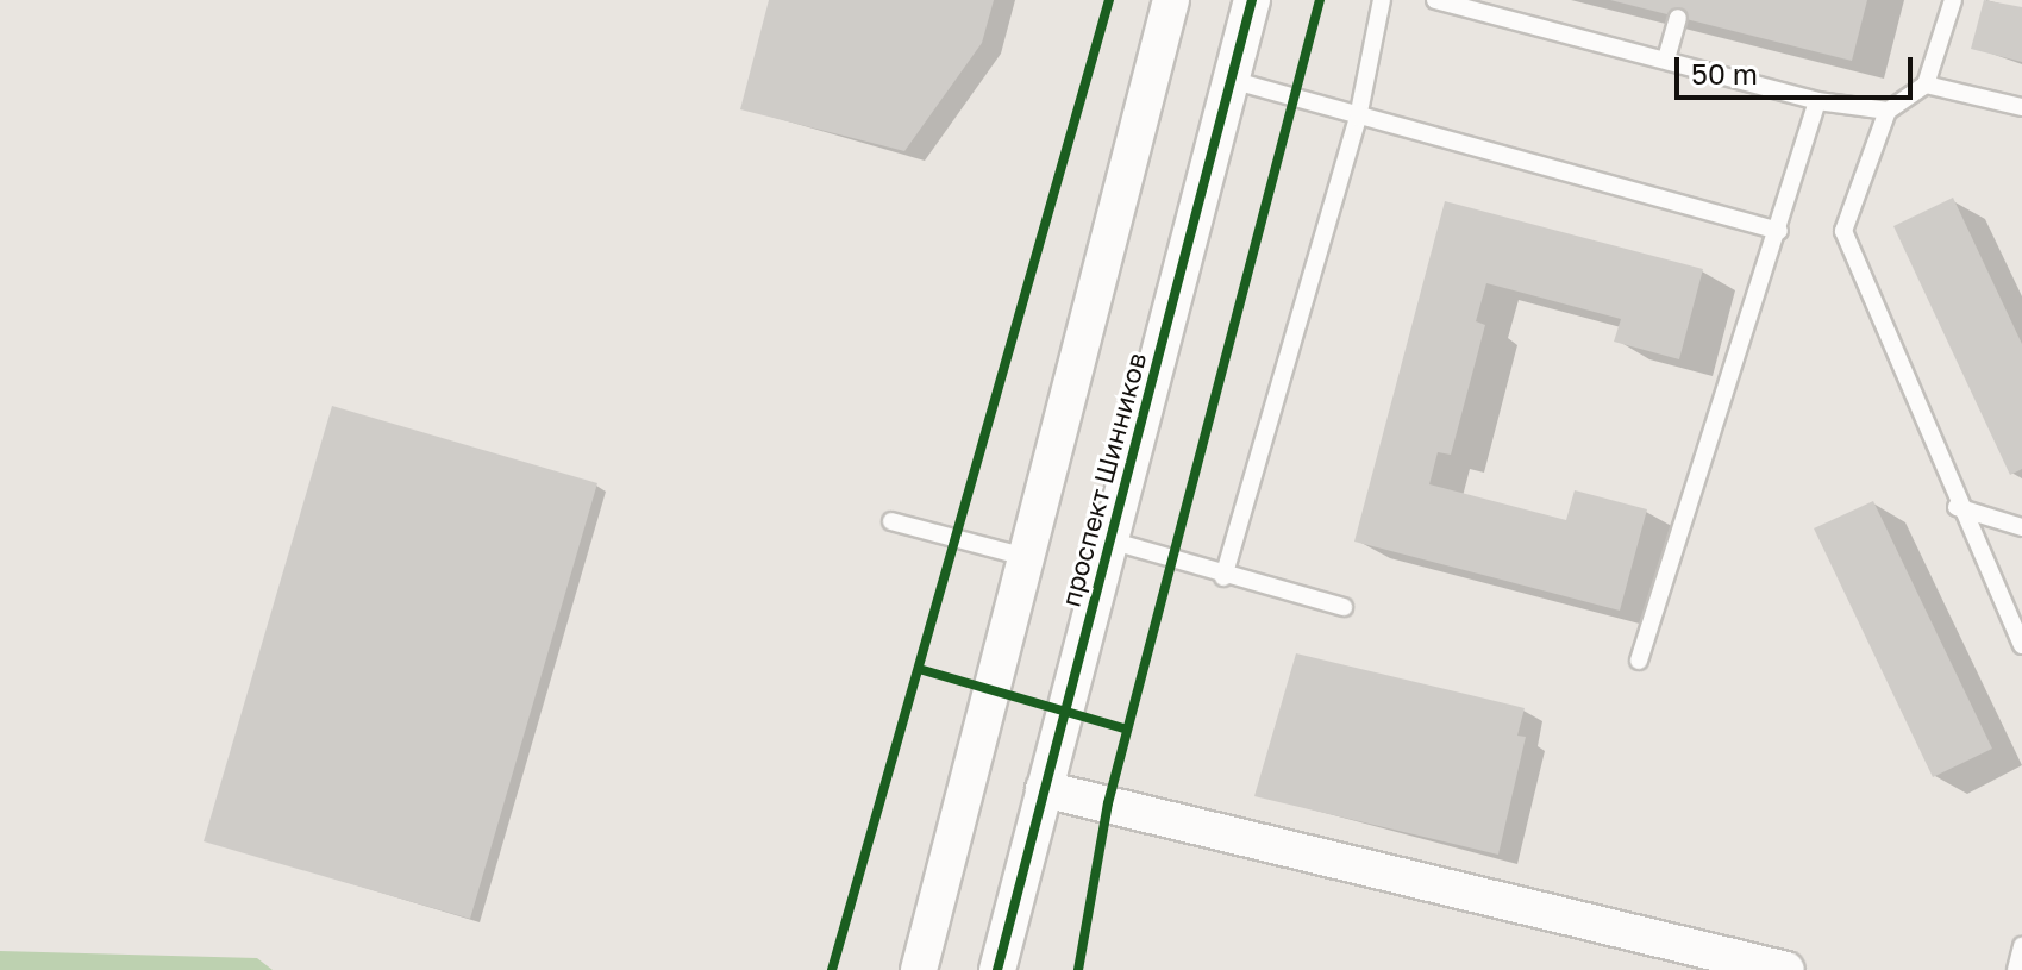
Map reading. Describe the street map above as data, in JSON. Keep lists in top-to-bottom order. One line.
{"streets":{"street":["проспект Шинников"]},"scale_bar":"50 m"}
